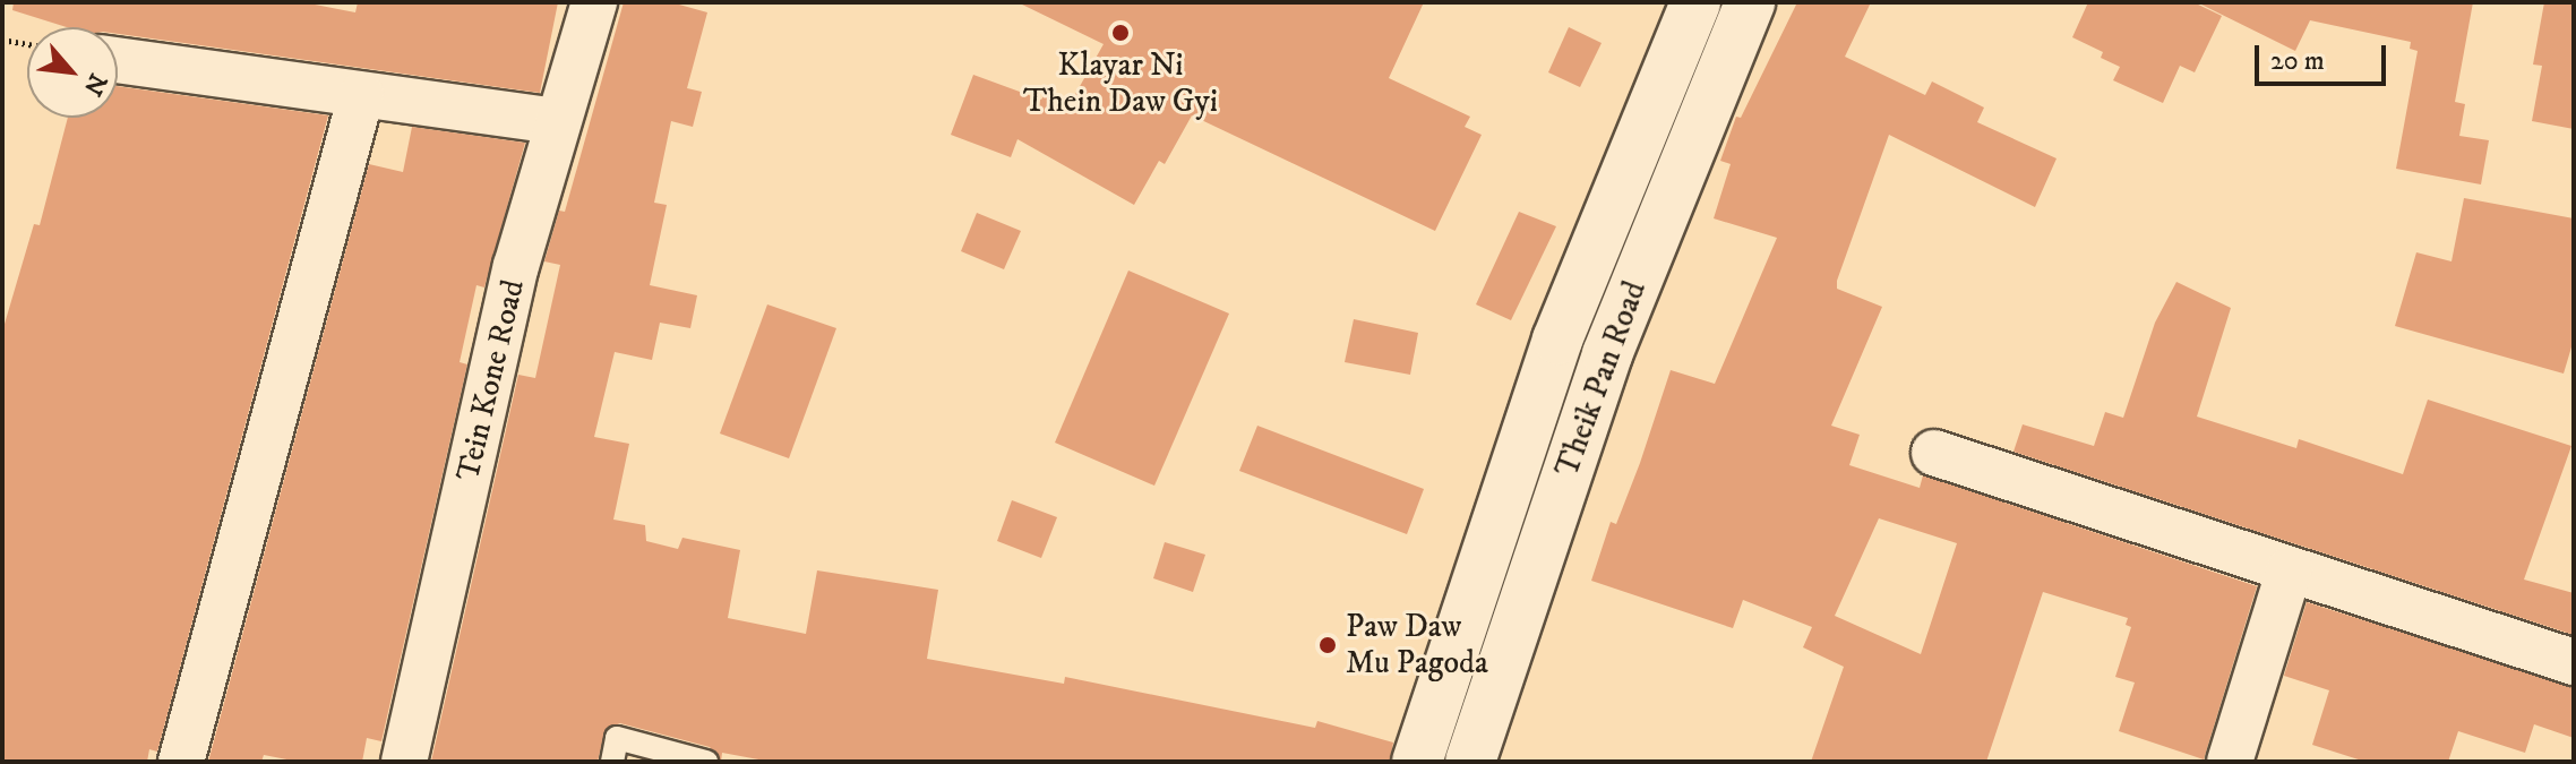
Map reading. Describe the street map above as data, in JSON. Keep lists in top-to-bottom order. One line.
{"streets":{"street":["Theik Pan Road","Tein Kone Road"]},"places":["Klayar Ni Thein Daw Gyi","Paw Daw Mu Pagoda"],"scale_bar":"20 m","north":"bottom right"}
